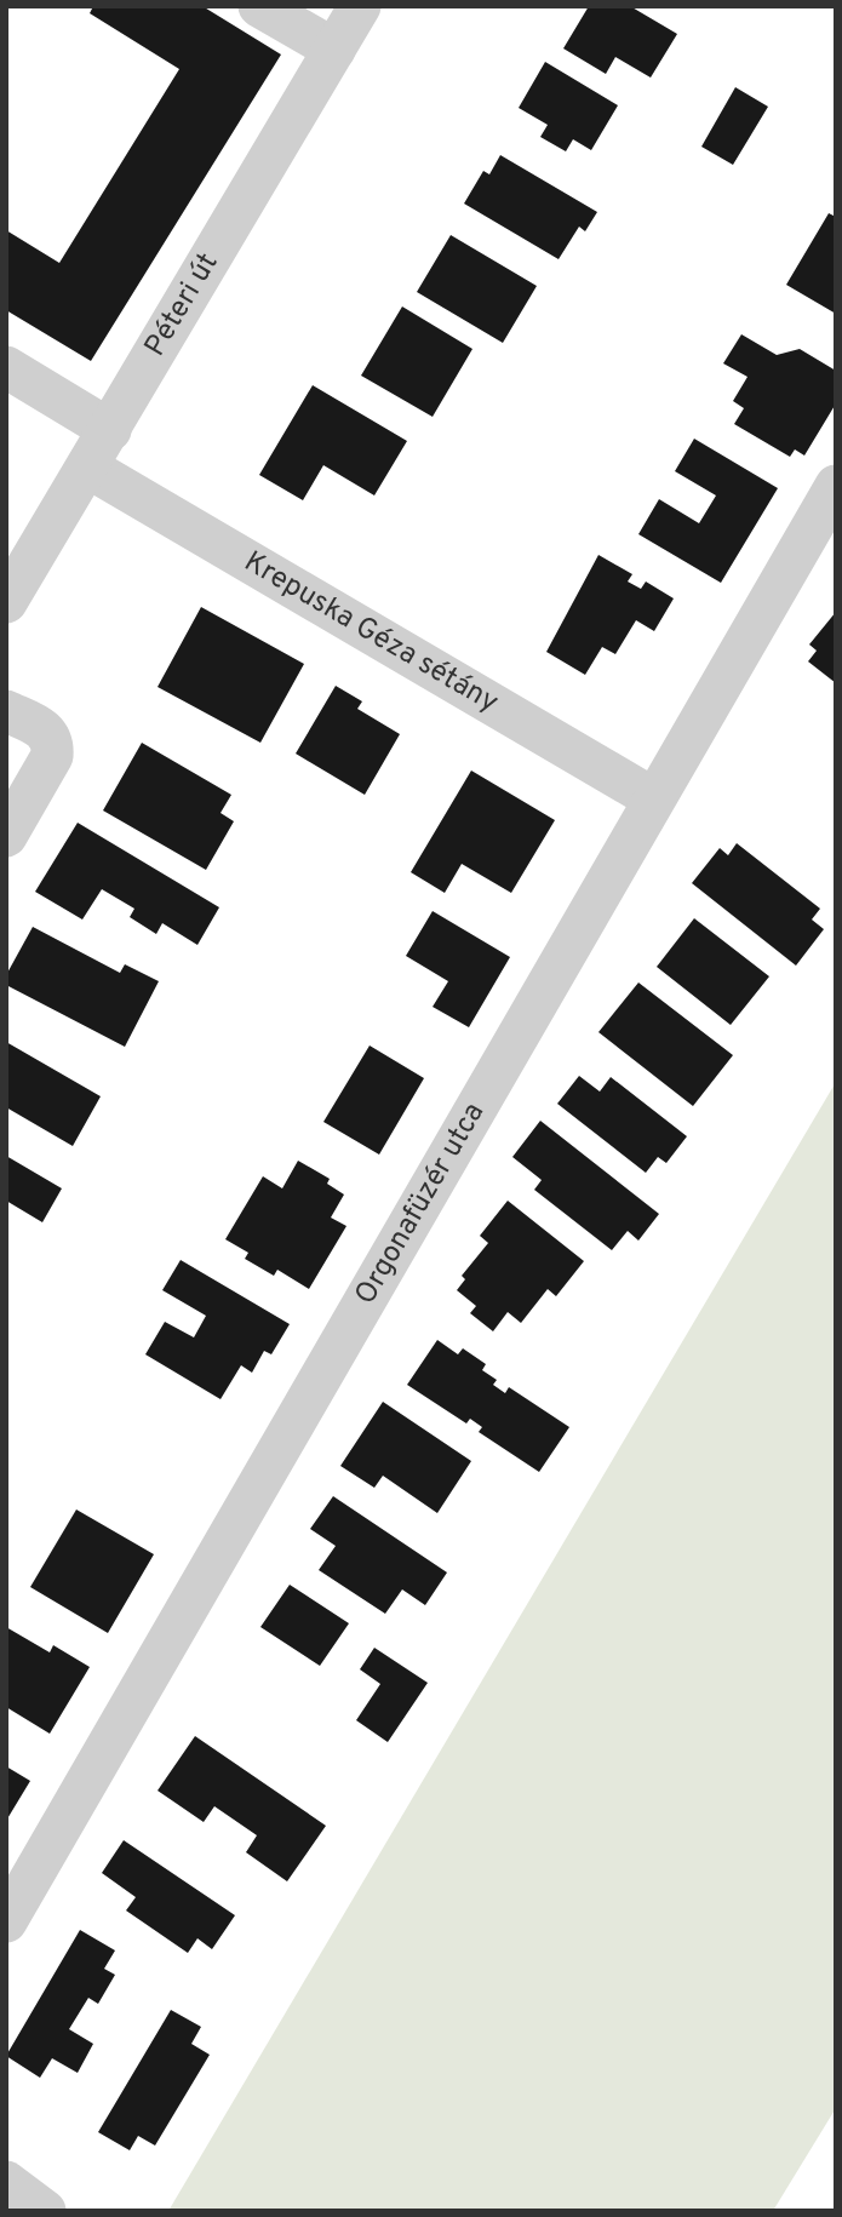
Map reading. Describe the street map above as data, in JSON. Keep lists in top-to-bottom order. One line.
{"streets":{"street":["Péteri út","Krepuska Géza sétány","Orgonafüzér utca"]},"crossings":[["Péteri út","Krepuska Géza sétány"],["Krepuska Géza sétány","Orgonafüzér utca"]]}
